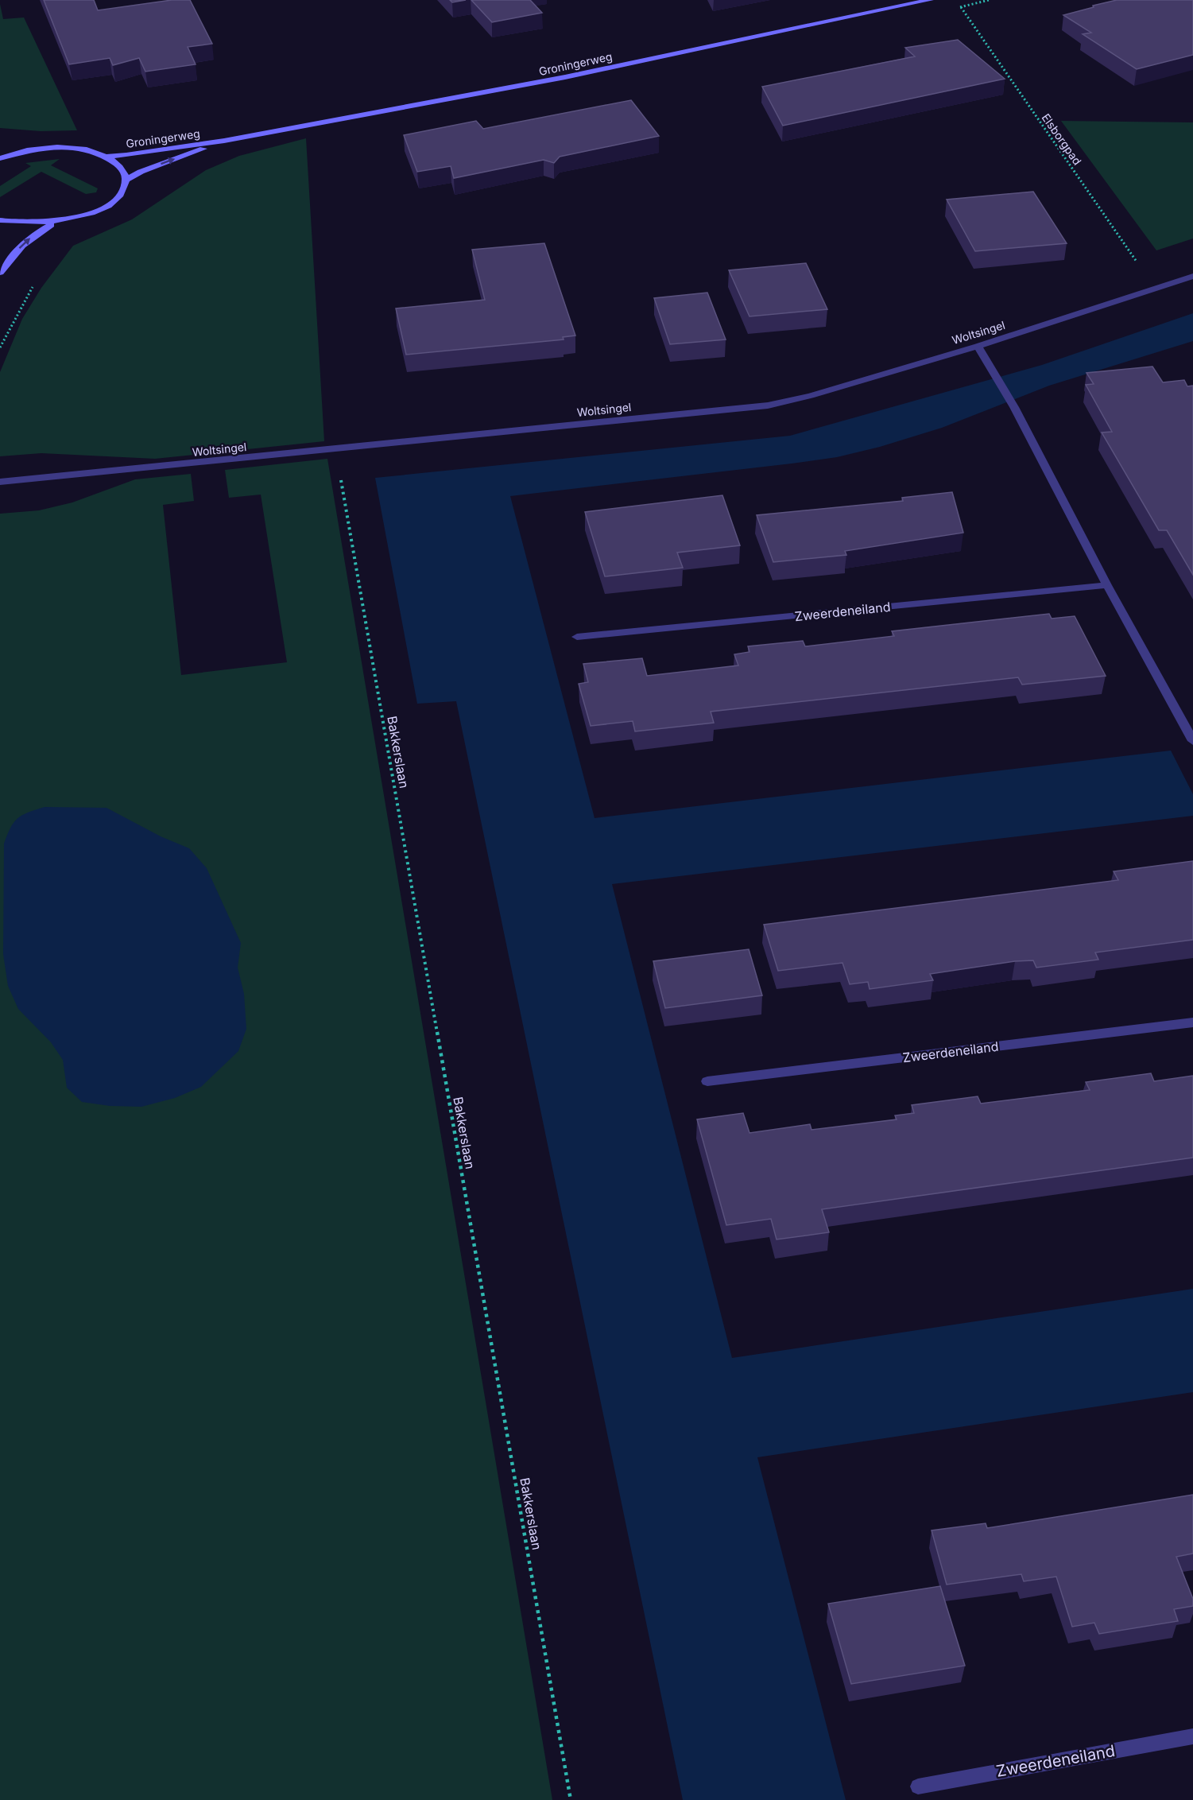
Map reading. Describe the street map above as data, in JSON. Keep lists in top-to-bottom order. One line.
{"streets":{"main road":["Groningerweg"],"street":["Woltsingel","Zweerdeneiland"],"path":["Elsborgpad","Bakkerslaan"]},"crossings":[["Elsborgpad","Woltsingel"]]}
